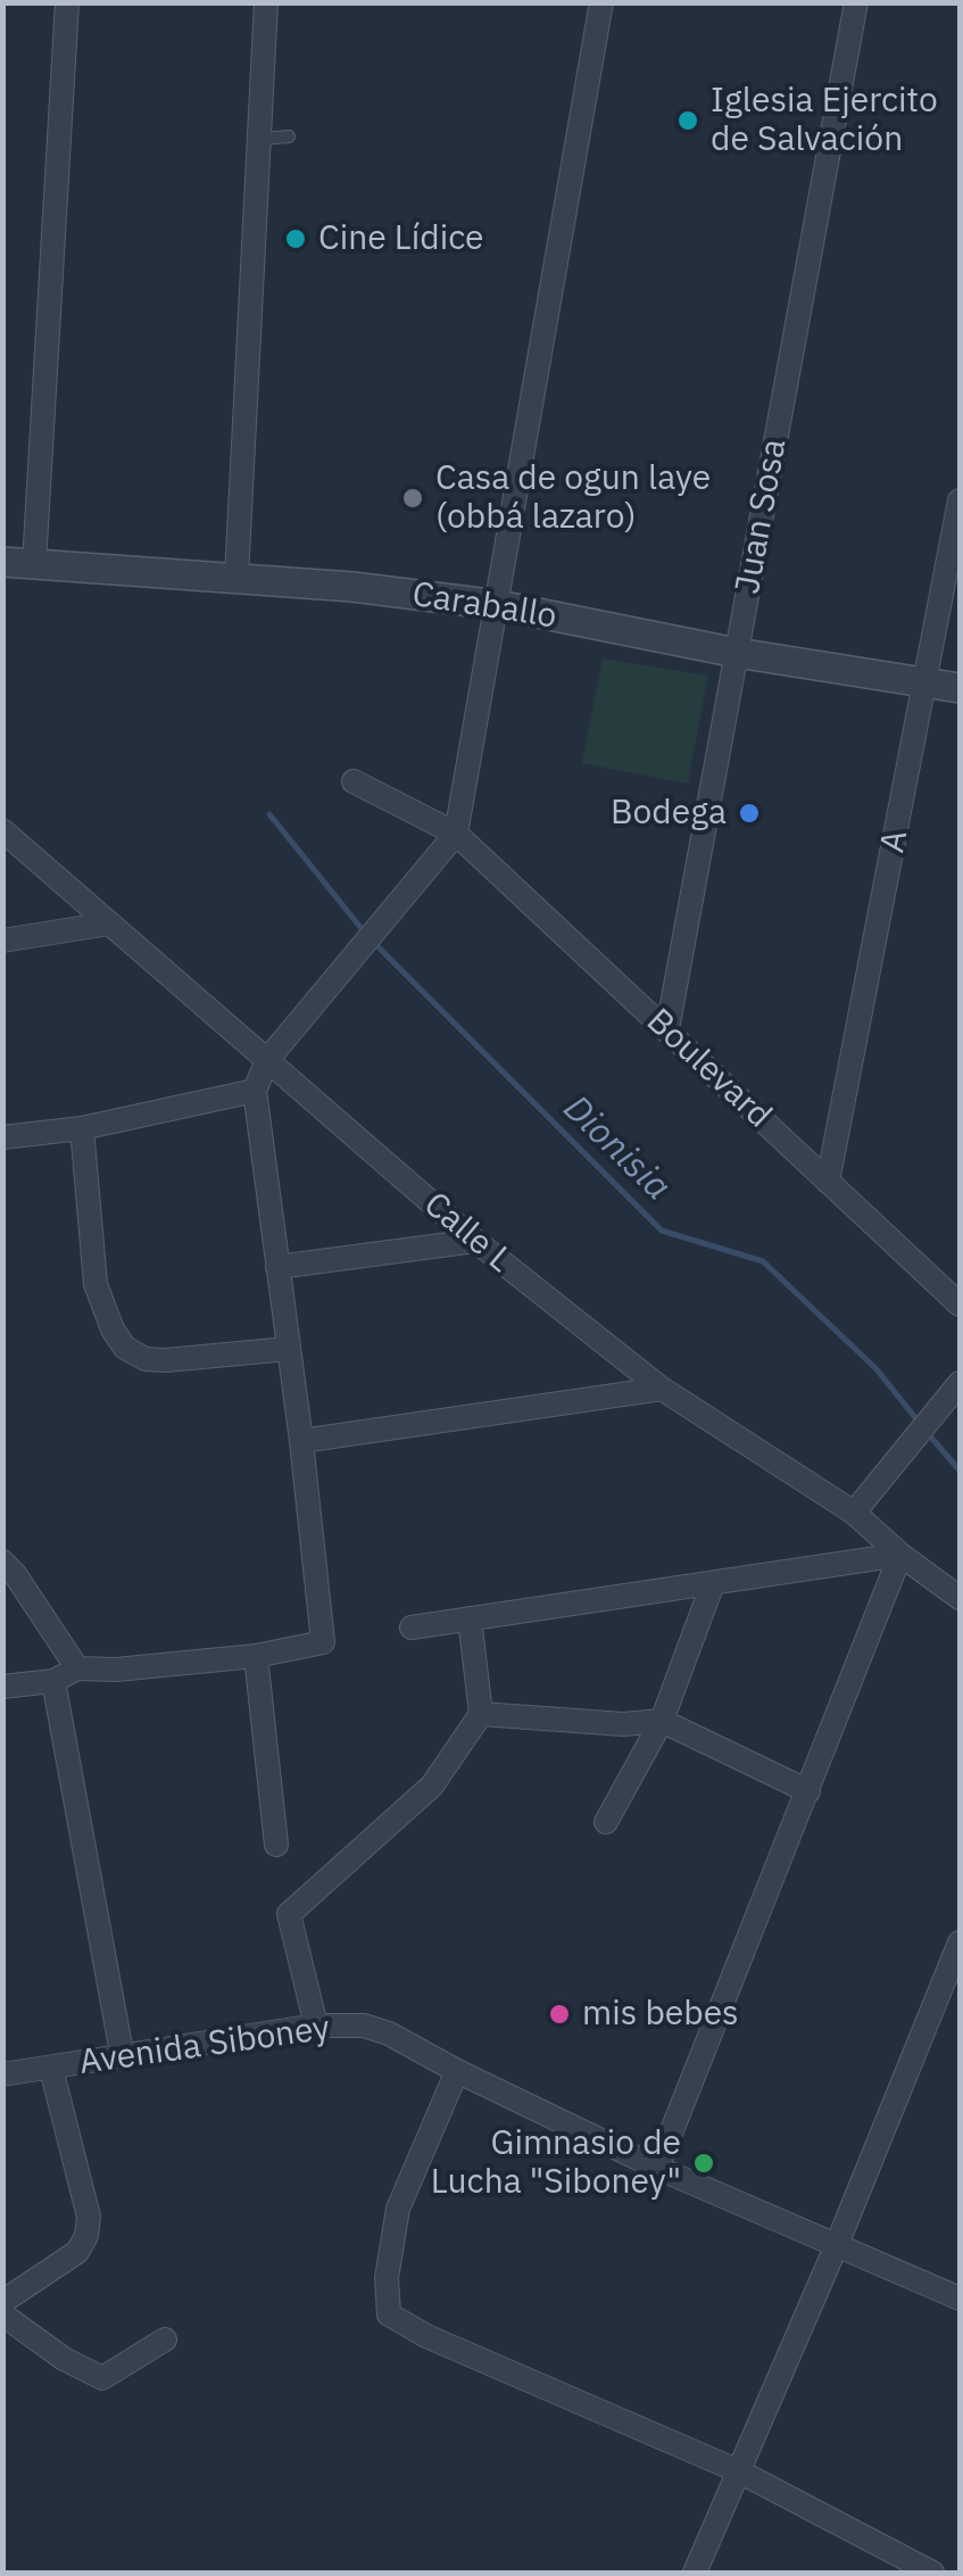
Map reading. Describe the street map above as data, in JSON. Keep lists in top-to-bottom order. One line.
{"streets":{"street":["Juan Sosa","Caraballo","A","Boulevard","Calle L","Avenida Siboney"]},"crossings":[["Juan Sosa","Caraballo"],["Juan Sosa","Boulevard"],["Caraballo","A"],["A","Boulevard"]],"water":["Dionisia"],"places":["Iglesia Ejercito de Salvación","Cine Lídice","Casa de ogun laye (obbá lazaro)","Bodega","mis bebes","Gimnasio de Lucha \"Siboney\""]}
